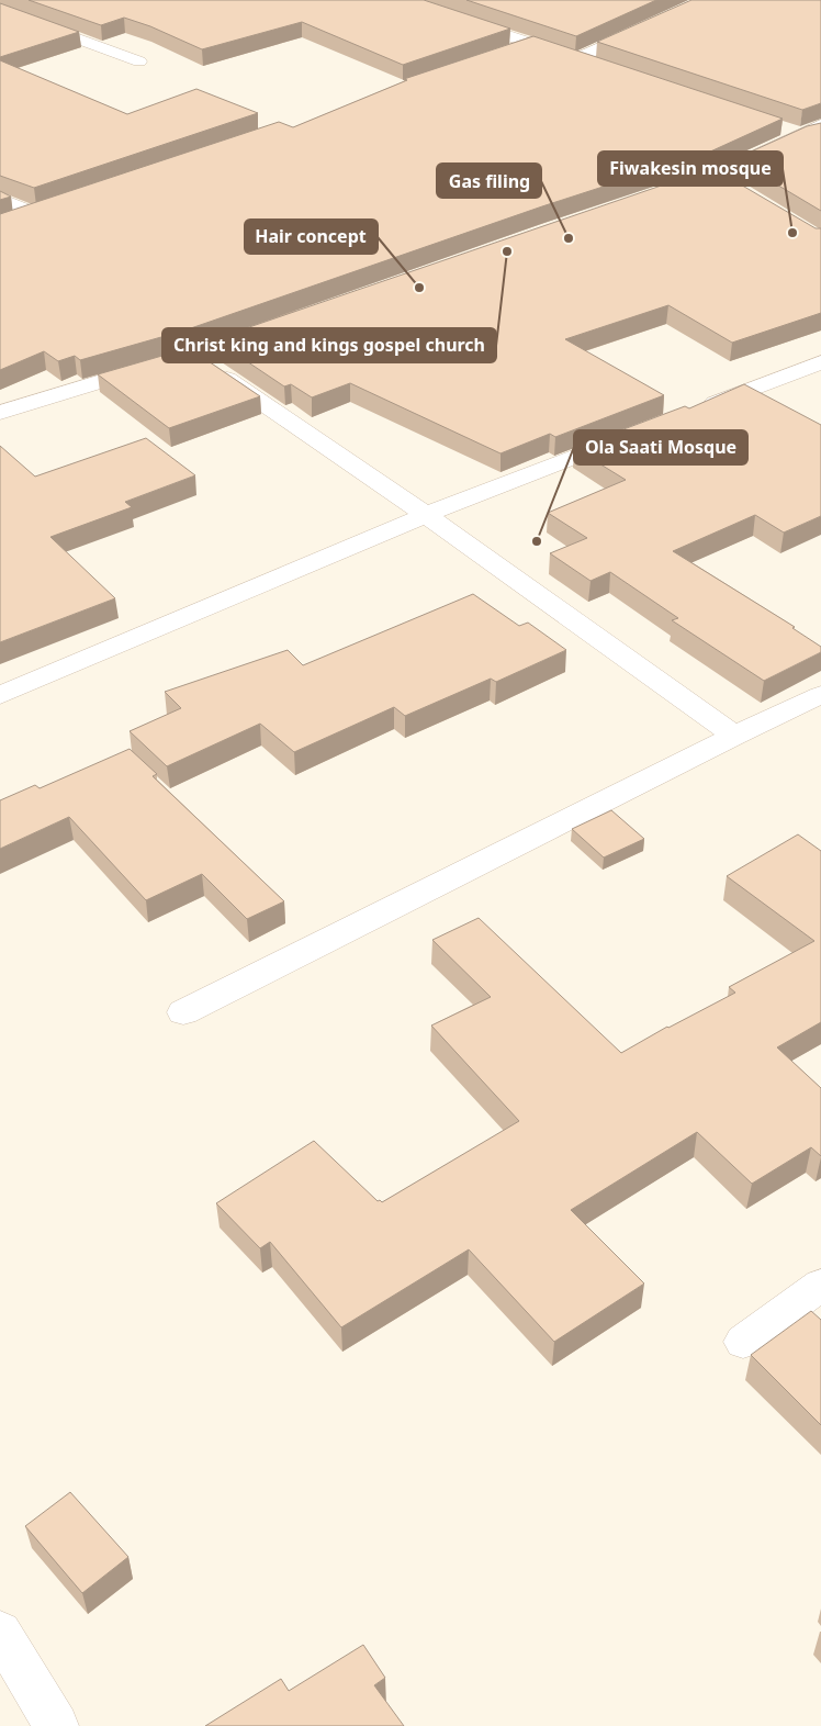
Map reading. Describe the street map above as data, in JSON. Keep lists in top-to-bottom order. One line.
{"places":["Fiwakesin mosque","Gas filing","Christ king and kings gospel church","Hair concept","Ola Saati Mosque"]}
